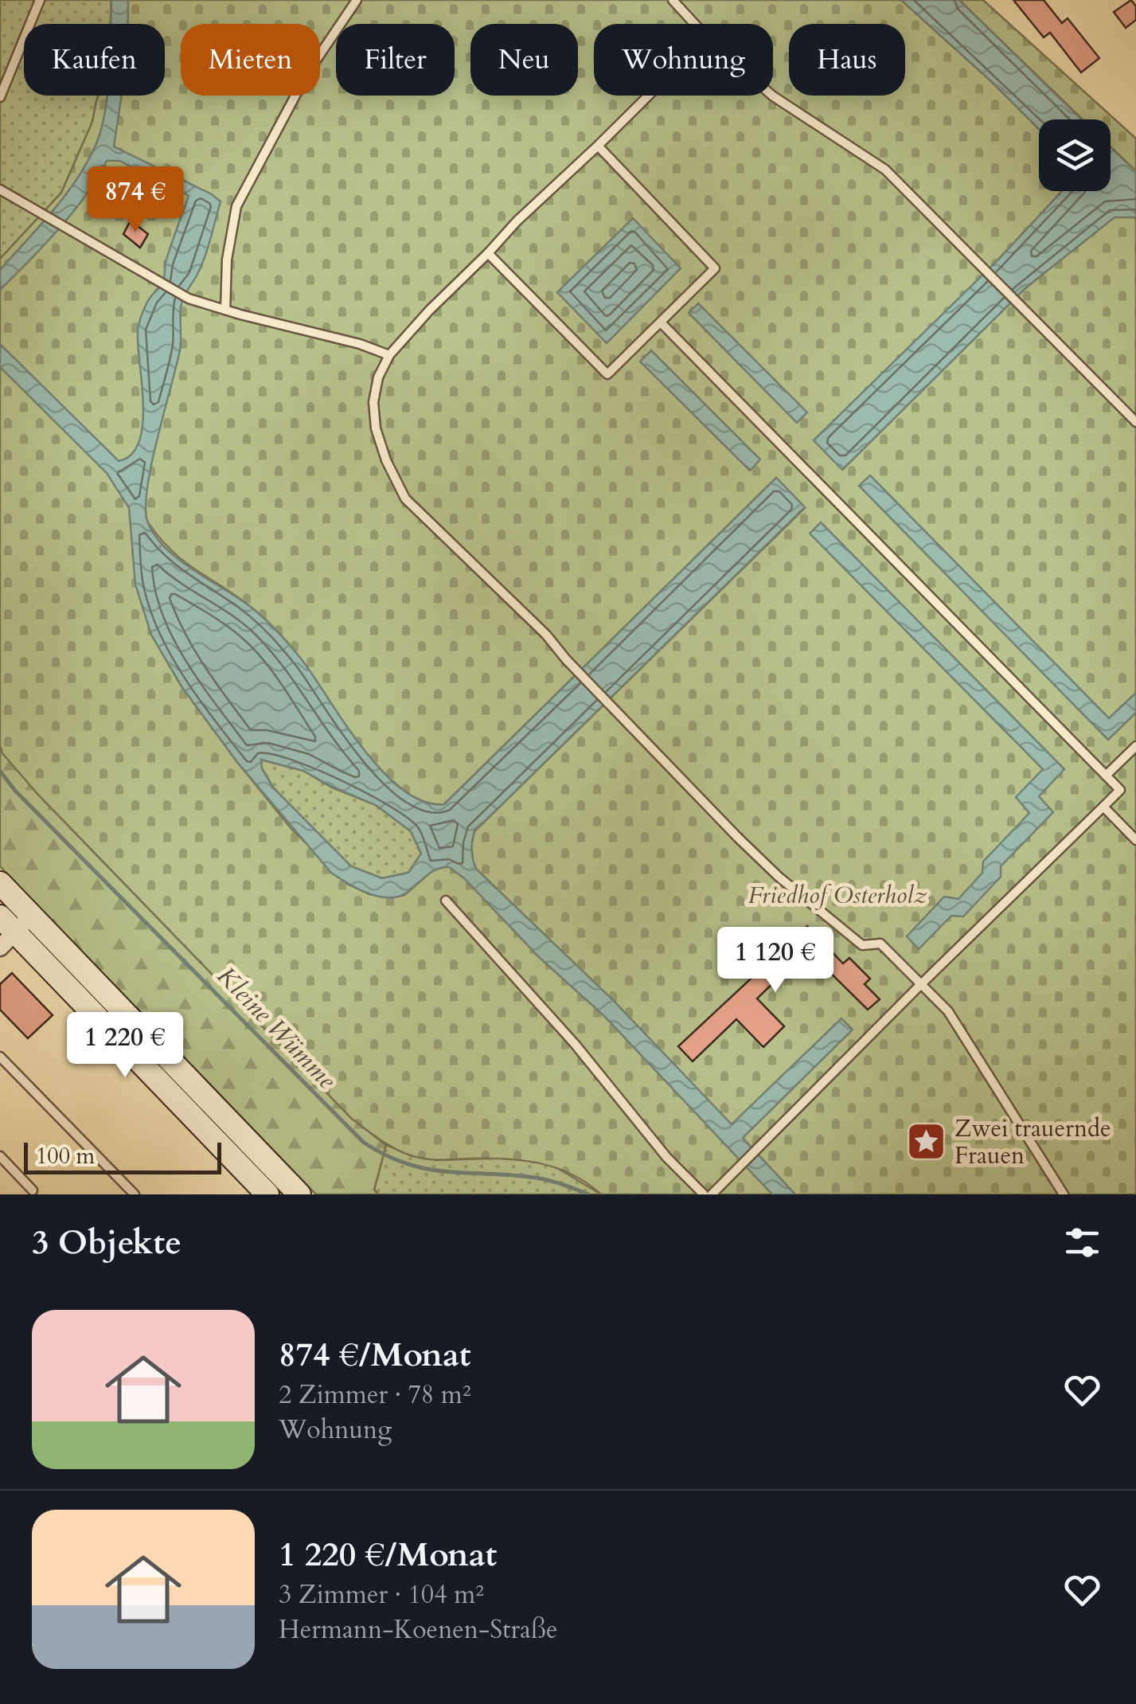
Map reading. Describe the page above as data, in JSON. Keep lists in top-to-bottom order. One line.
{"water":["Kleine Wümme"],"parks":["Friedhof Osterholz"],"places":{"place":["Zwei trauernde Frauen"]},"scale_bar":"100 m","page":{"chip":["Kaufen","Mieten","Filter","Neu","Wohnung","Haus"],"price":["874 €","1 120 €","1 220 €"],"scale":"100 m","heading":"3 Objekte","list":[{"name":"874 €/Monat","note":"2 Zimmer · 78 m² · Wohnung"},{"name":"1 220 €/Monat","note":"3 Zimmer · 104 m² · Hermann-Koenen-Straße"}]}}
